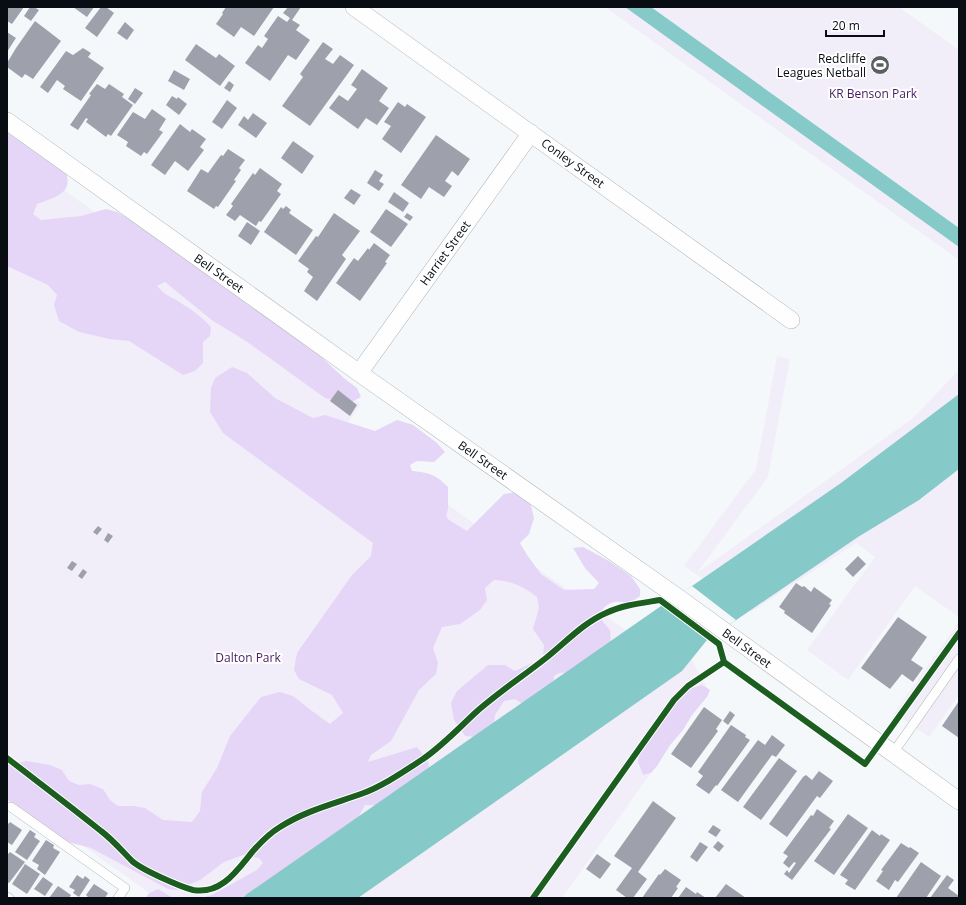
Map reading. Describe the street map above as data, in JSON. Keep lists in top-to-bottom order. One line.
{"streets":{"street":["Conley Street","Harriet Street","Bell Street"]},"crossings":[["Conley Street","Harriet Street"],["Harriet Street","Bell Street"]],"parks":["KR Benson Park","Dalton Park"],"places":{"sports":["Redcliffe Leagues Netball"]},"scale_bar":"20 m"}
